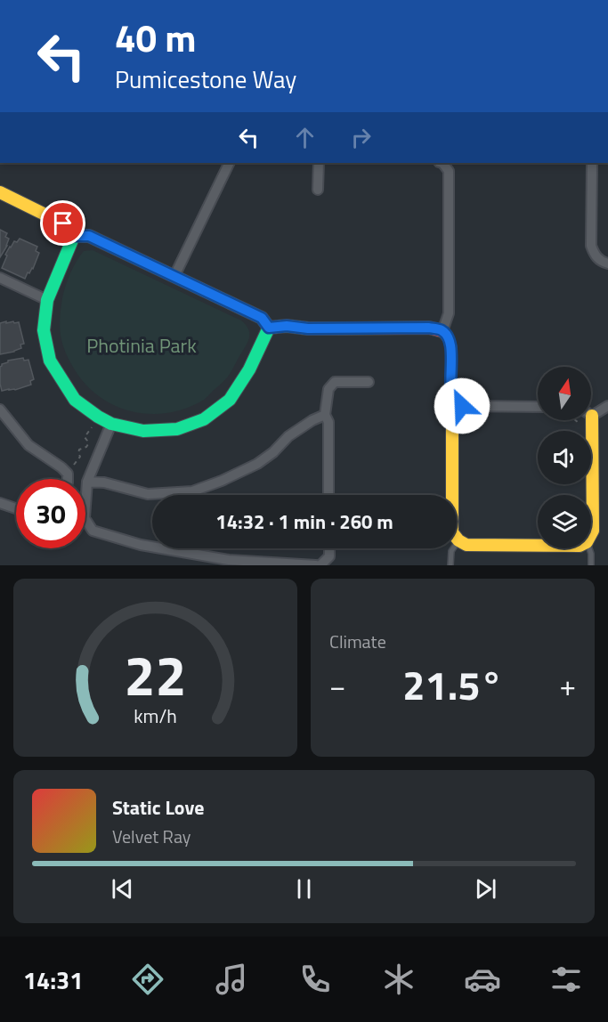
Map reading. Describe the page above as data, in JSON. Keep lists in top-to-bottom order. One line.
{"parks":["Photinia Park"],"north":"top","page":{"turn":["40 m","Pumicestone Way"],"limit":"30","trip":"14:32 · 1 min · 260 m","tile":"Climate","heat":["−","21.5°","+"],"song":["Static Love","Velvet Ray"],"tabs":"14:31","gauge":["22","km/h"]}}
